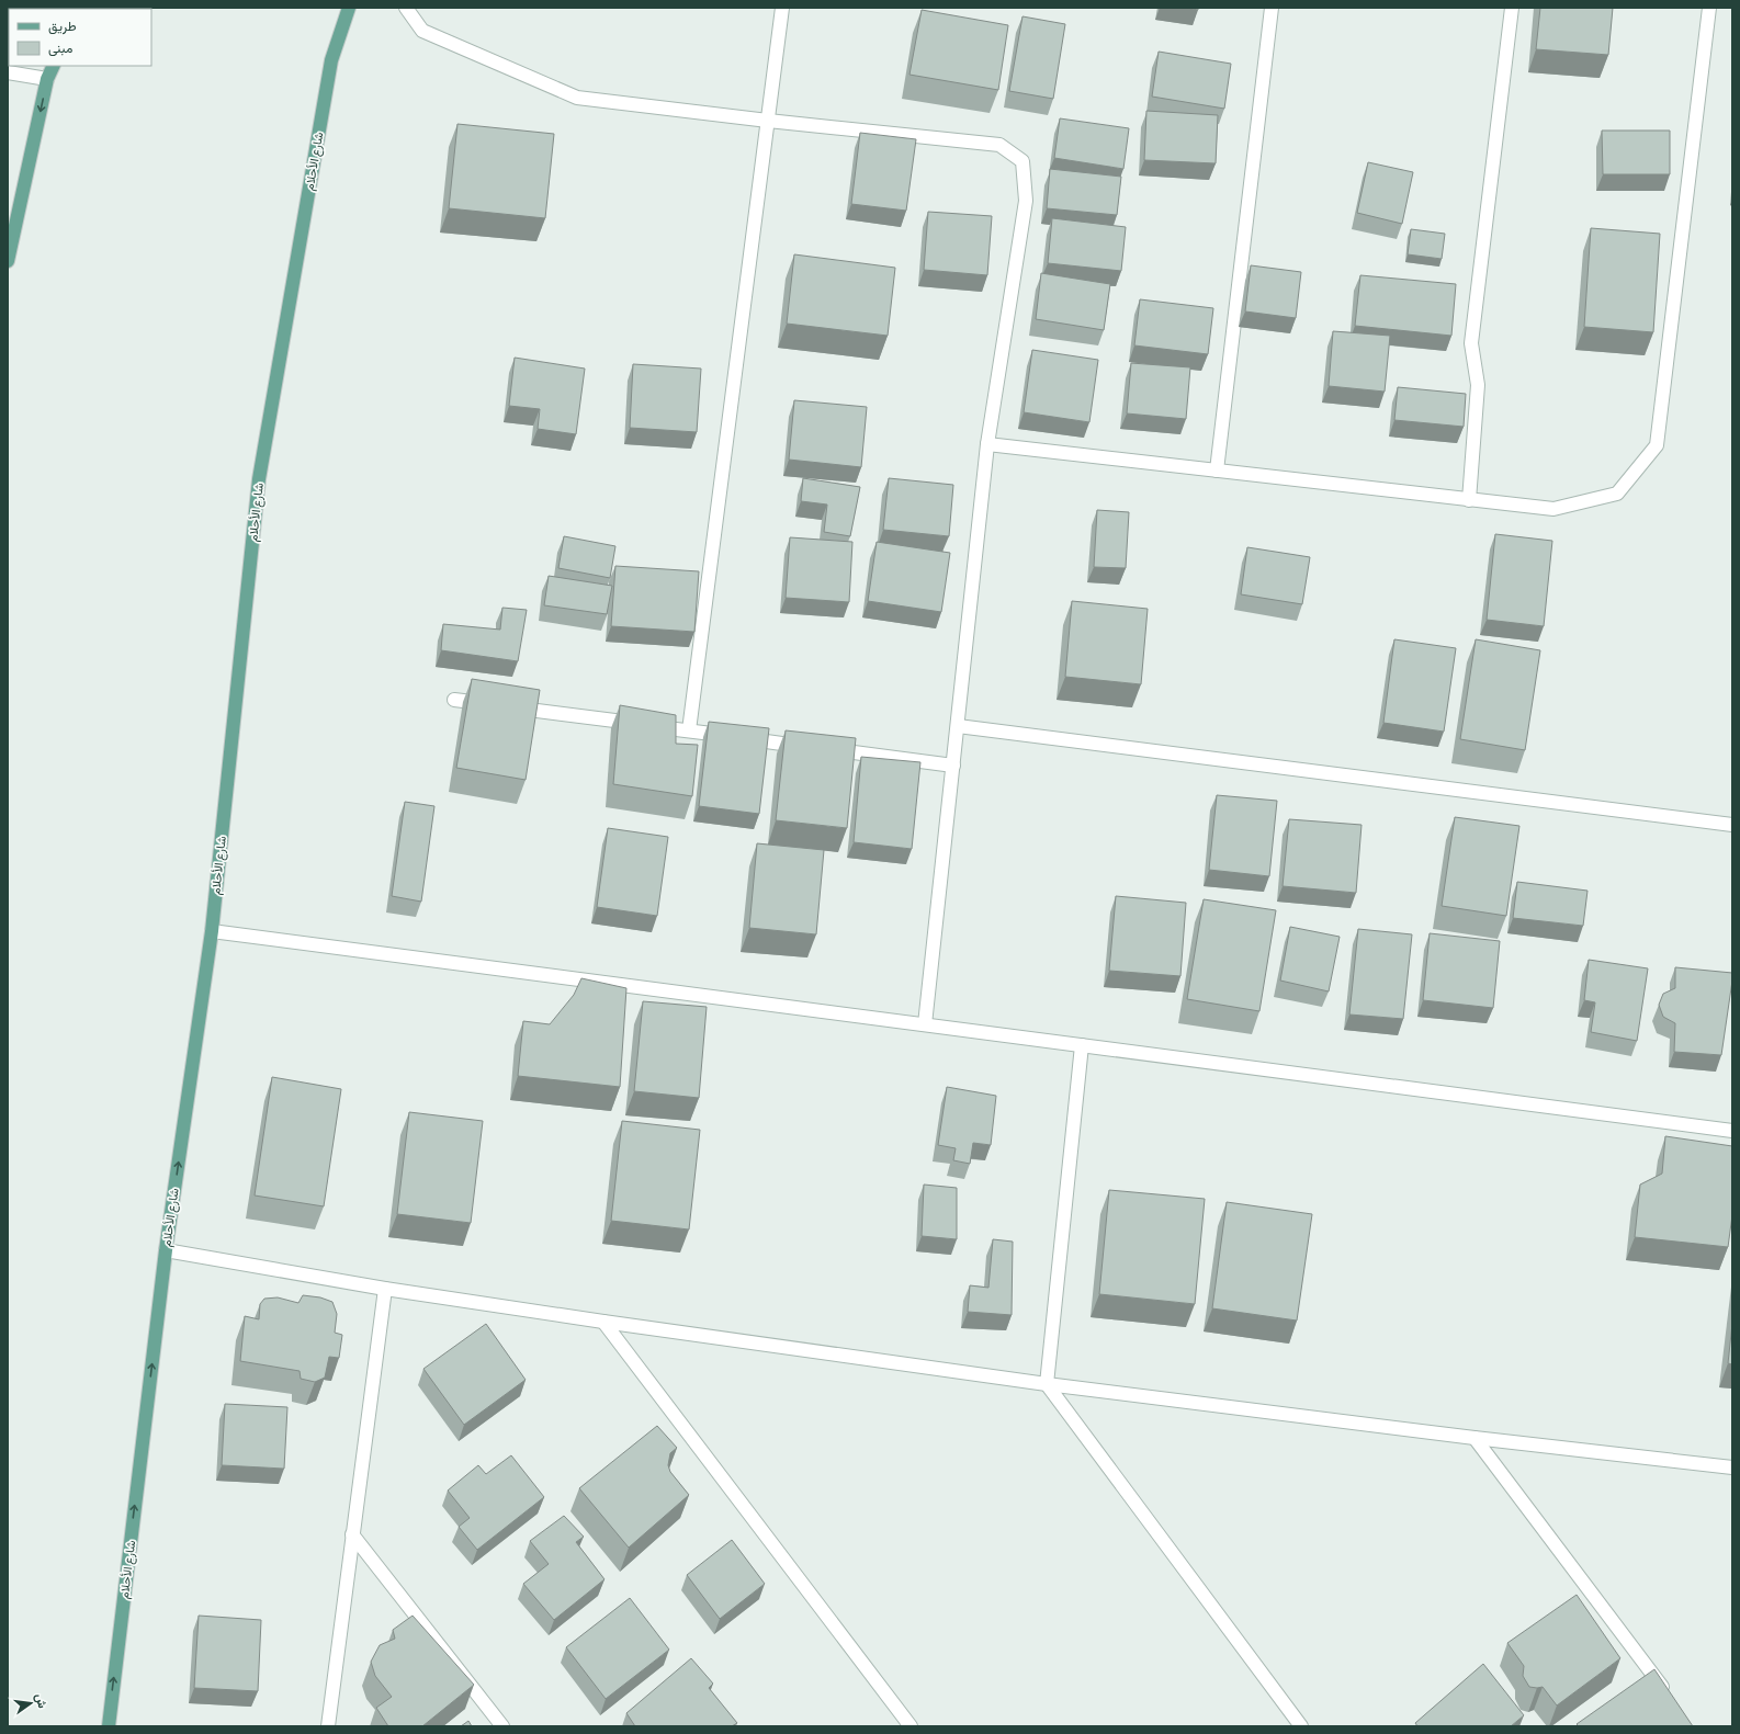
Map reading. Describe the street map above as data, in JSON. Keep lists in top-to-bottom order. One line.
{"streets":{"main road":["شارع الأحلام"]},"one_way":["شارع الأحلام"],"legend":["طريق","مبنى"],"north":"right"}
